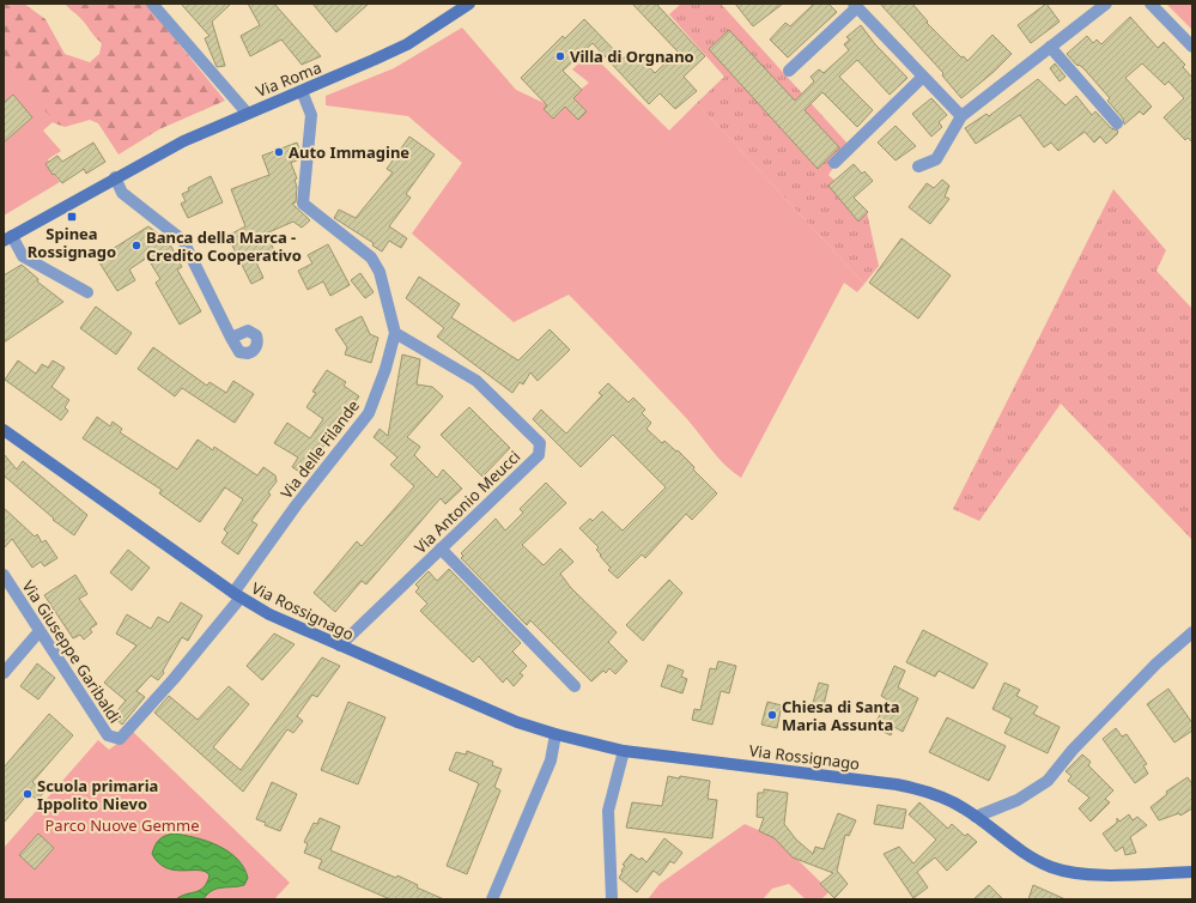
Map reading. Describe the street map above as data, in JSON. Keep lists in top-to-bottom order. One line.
{"streets":{"street":["Via Roma","Via delle Filande","Via Antonio Meucci","Via Rossignago","Via Giuseppe Garibaldi"]},"crossings":[["Via Roma","Via delle Filande"],["Via delle Filande","Via Antonio Meucci"],["Via delle Filande","Via Rossignago"],["Via delle Filande","Via Giuseppe Garibaldi"],["Via Antonio Meucci","Via Rossignago"]],"parks":["Parco Nuove Gemme"],"places":{"other":["Villa di Orgnano","Auto Immagine","Banca della Marca - Credito Cooperativo","Chiesa di Santa Maria Assunta","Scuola primaria Ippolito Nievo"],"transit":["Spinea Rossignago"]}}
